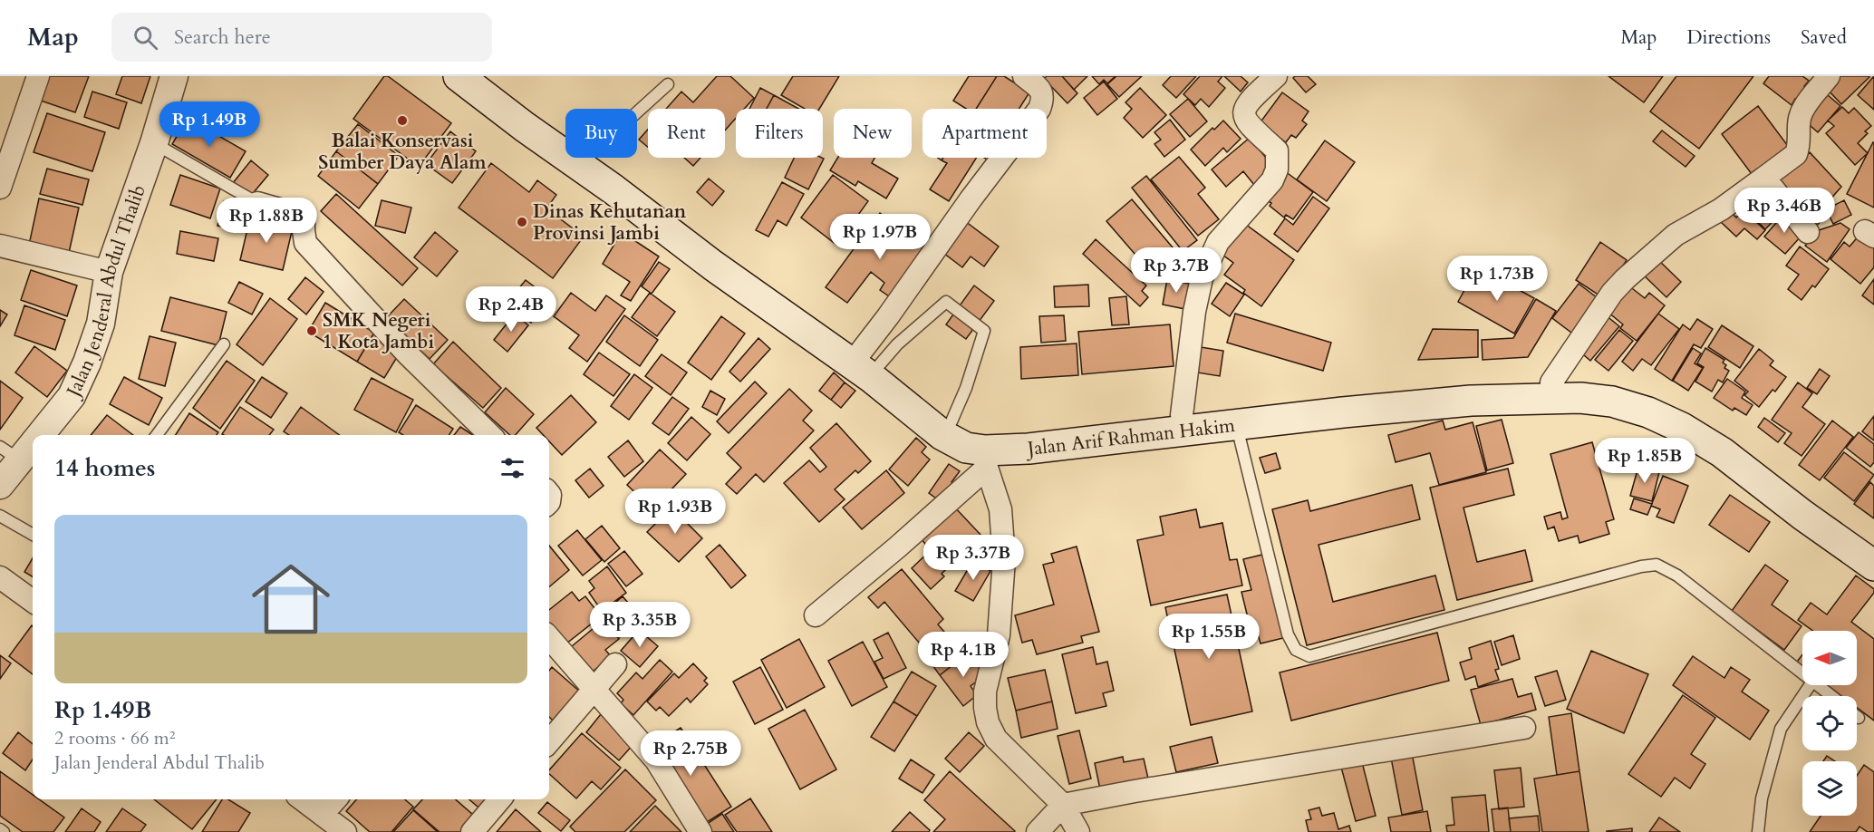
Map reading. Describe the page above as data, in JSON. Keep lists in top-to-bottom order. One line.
{"streets":{"main road":["Jalan Arif Rahman Hakim"],"street":["Jalan Jenderal Abdul Thalib"]},"places":["Balai Konservasi Sumber Daya Alam","Dinas Kehutanan Provinsi Jambi","SMK Negeri 1 Kota Jambi"],"north":"left","page":{"header":"Map","search":"Search here","nav":["Map","Directions","Saved"],"price":["Rp 1.49B","Rp 3.46B","Rp 1.88B","Rp 1.97B","Rp 3.7B","Rp 1.73B","Rp 2.4B","Rp 1.85B","Rp 1.93B","Rp 3.37B","Rp 3.35B","Rp 1.55B","Rp 4.1B","Rp 2.75B"],"chip":["Buy","Rent","Filters","New","Apartment"],"heading":"14 homes","list":[{"name":"Rp 1.49B","note":"2 rooms · 66 m² · Jalan Jenderal Abdul Thalib"}]}}
